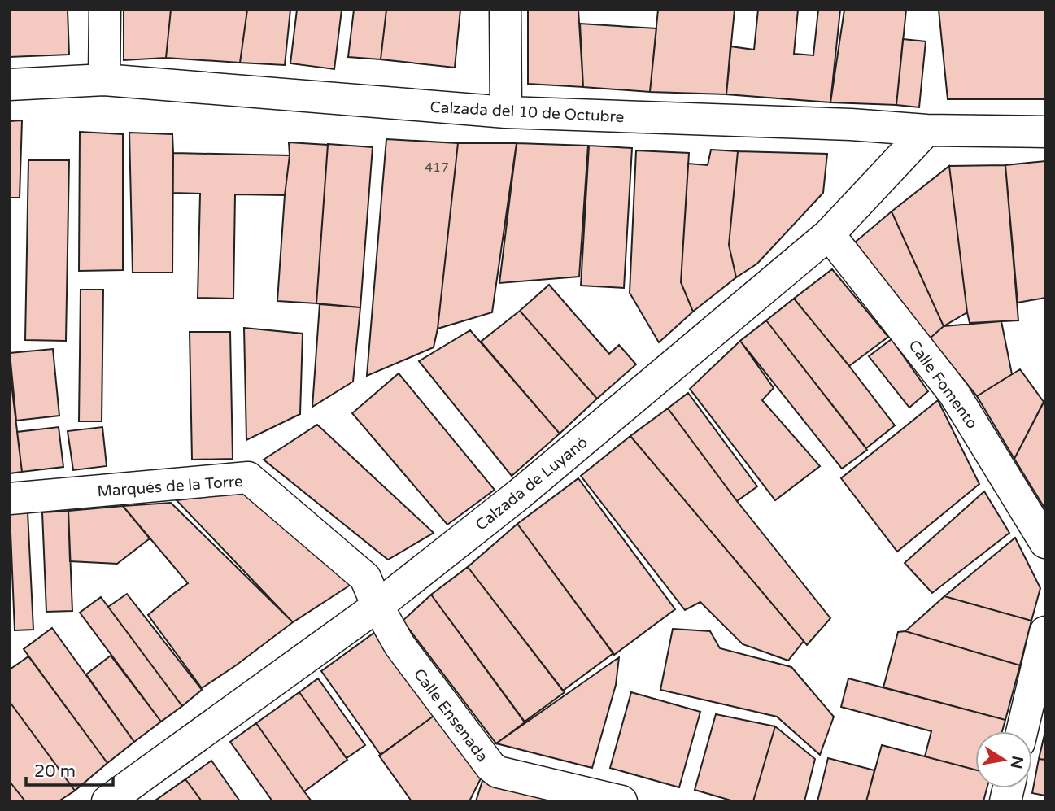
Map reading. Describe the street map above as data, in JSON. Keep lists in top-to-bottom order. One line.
{"streets":{"main road":["Calzada del 10 de Octubre","Calle Fomento","Calzada de Luyanó","Marqués de la Torre","Calle Ensenada"]},"crossings":[["Calzada del 10 de Octubre","Calzada de Luyanó"],["Calle Fomento","Calzada de Luyanó"],["Calzada de Luyanó","Marqués de la Torre"],["Calzada de Luyanó","Calle Ensenada"],["Marqués de la Torre","Calle Ensenada"]],"house_numbers":["417"],"scale_bar":"20 m","north":"right"}
